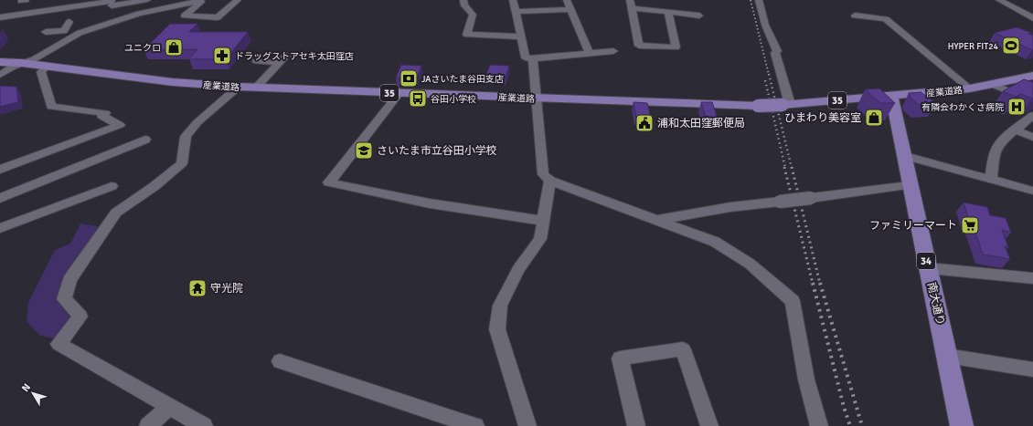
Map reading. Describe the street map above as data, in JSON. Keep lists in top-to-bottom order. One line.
{"streets":{"main road":["産業道路","35","34","南大通り"]},"crossings":[["産業道路","南大通り"]],"places":{"sports":["HYPER FIT24"],"shop":["ユニクロ","ひまわり美容室"],"pharmacy":["ドラッグストアセキ太田窪店"],"bank":["JAさいたま谷田支店"],"bus stop":["谷田小学校"],"hospital":["有隣会わかくさ病院"],"public building":["浦和太田窪郵便局"],"school or university":["さいたま市立谷田小学校"],"supermarket":["ファミリーマート"],"temple":["守光院"]},"north":"top left"}
